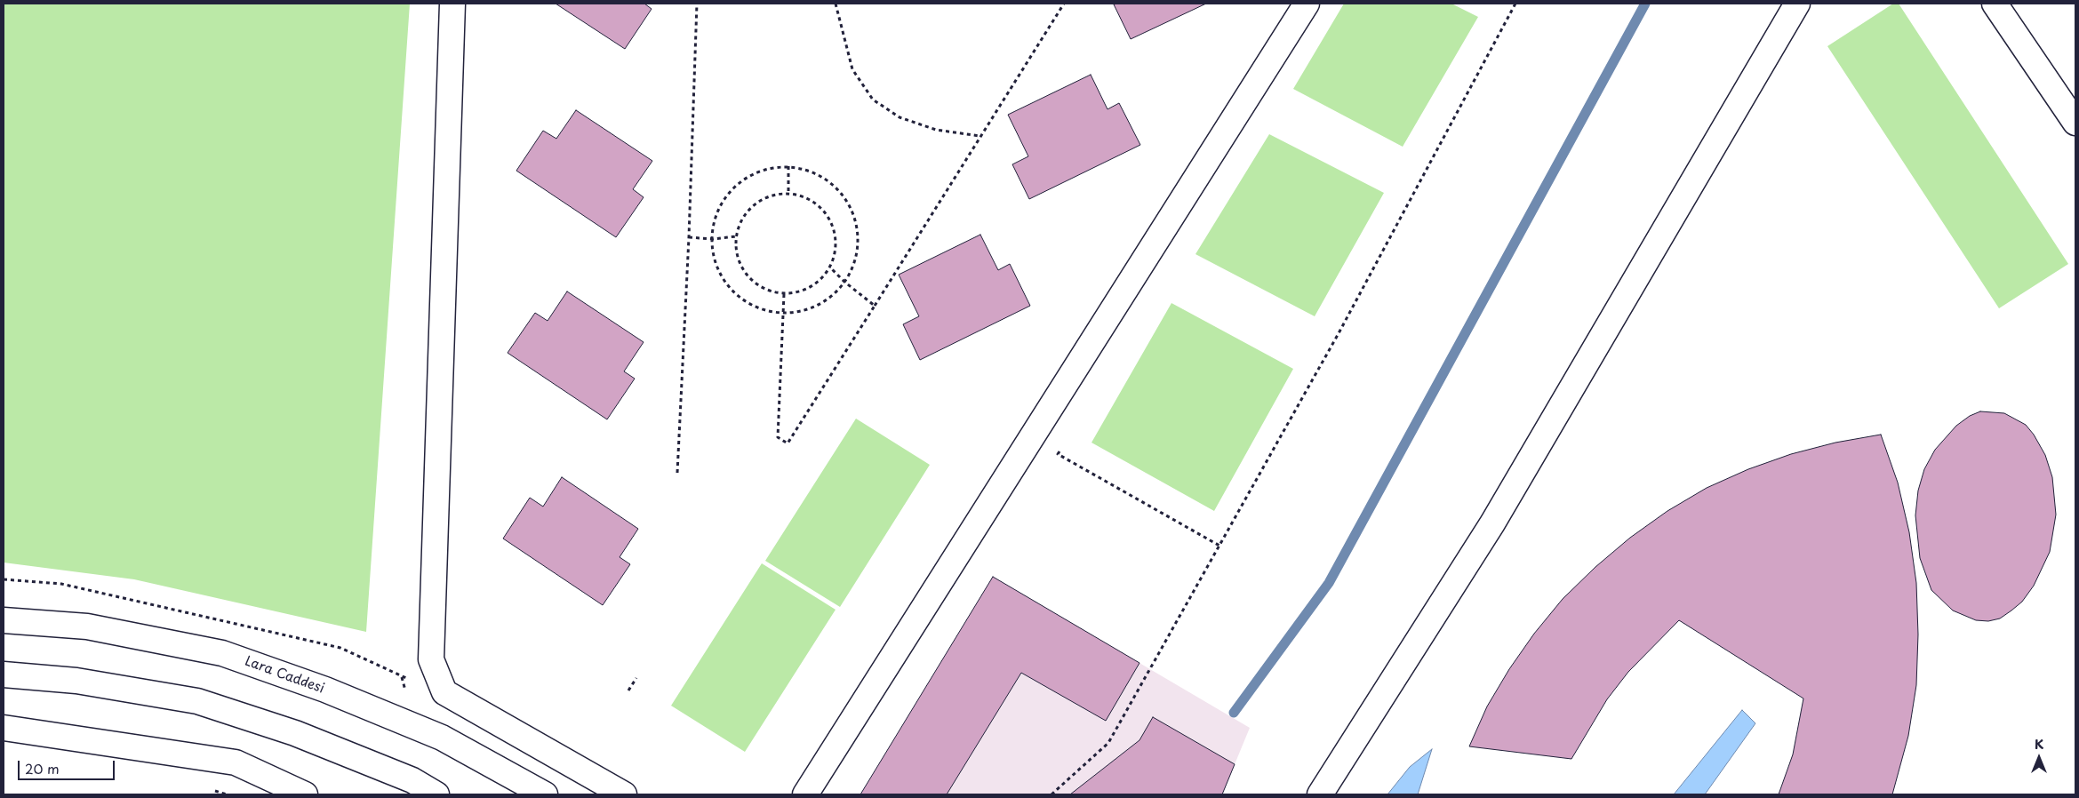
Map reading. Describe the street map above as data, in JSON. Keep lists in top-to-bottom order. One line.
{"streets":{"street":["Lara Caddesi"]},"scale_bar":"20 m","north":"top"}
